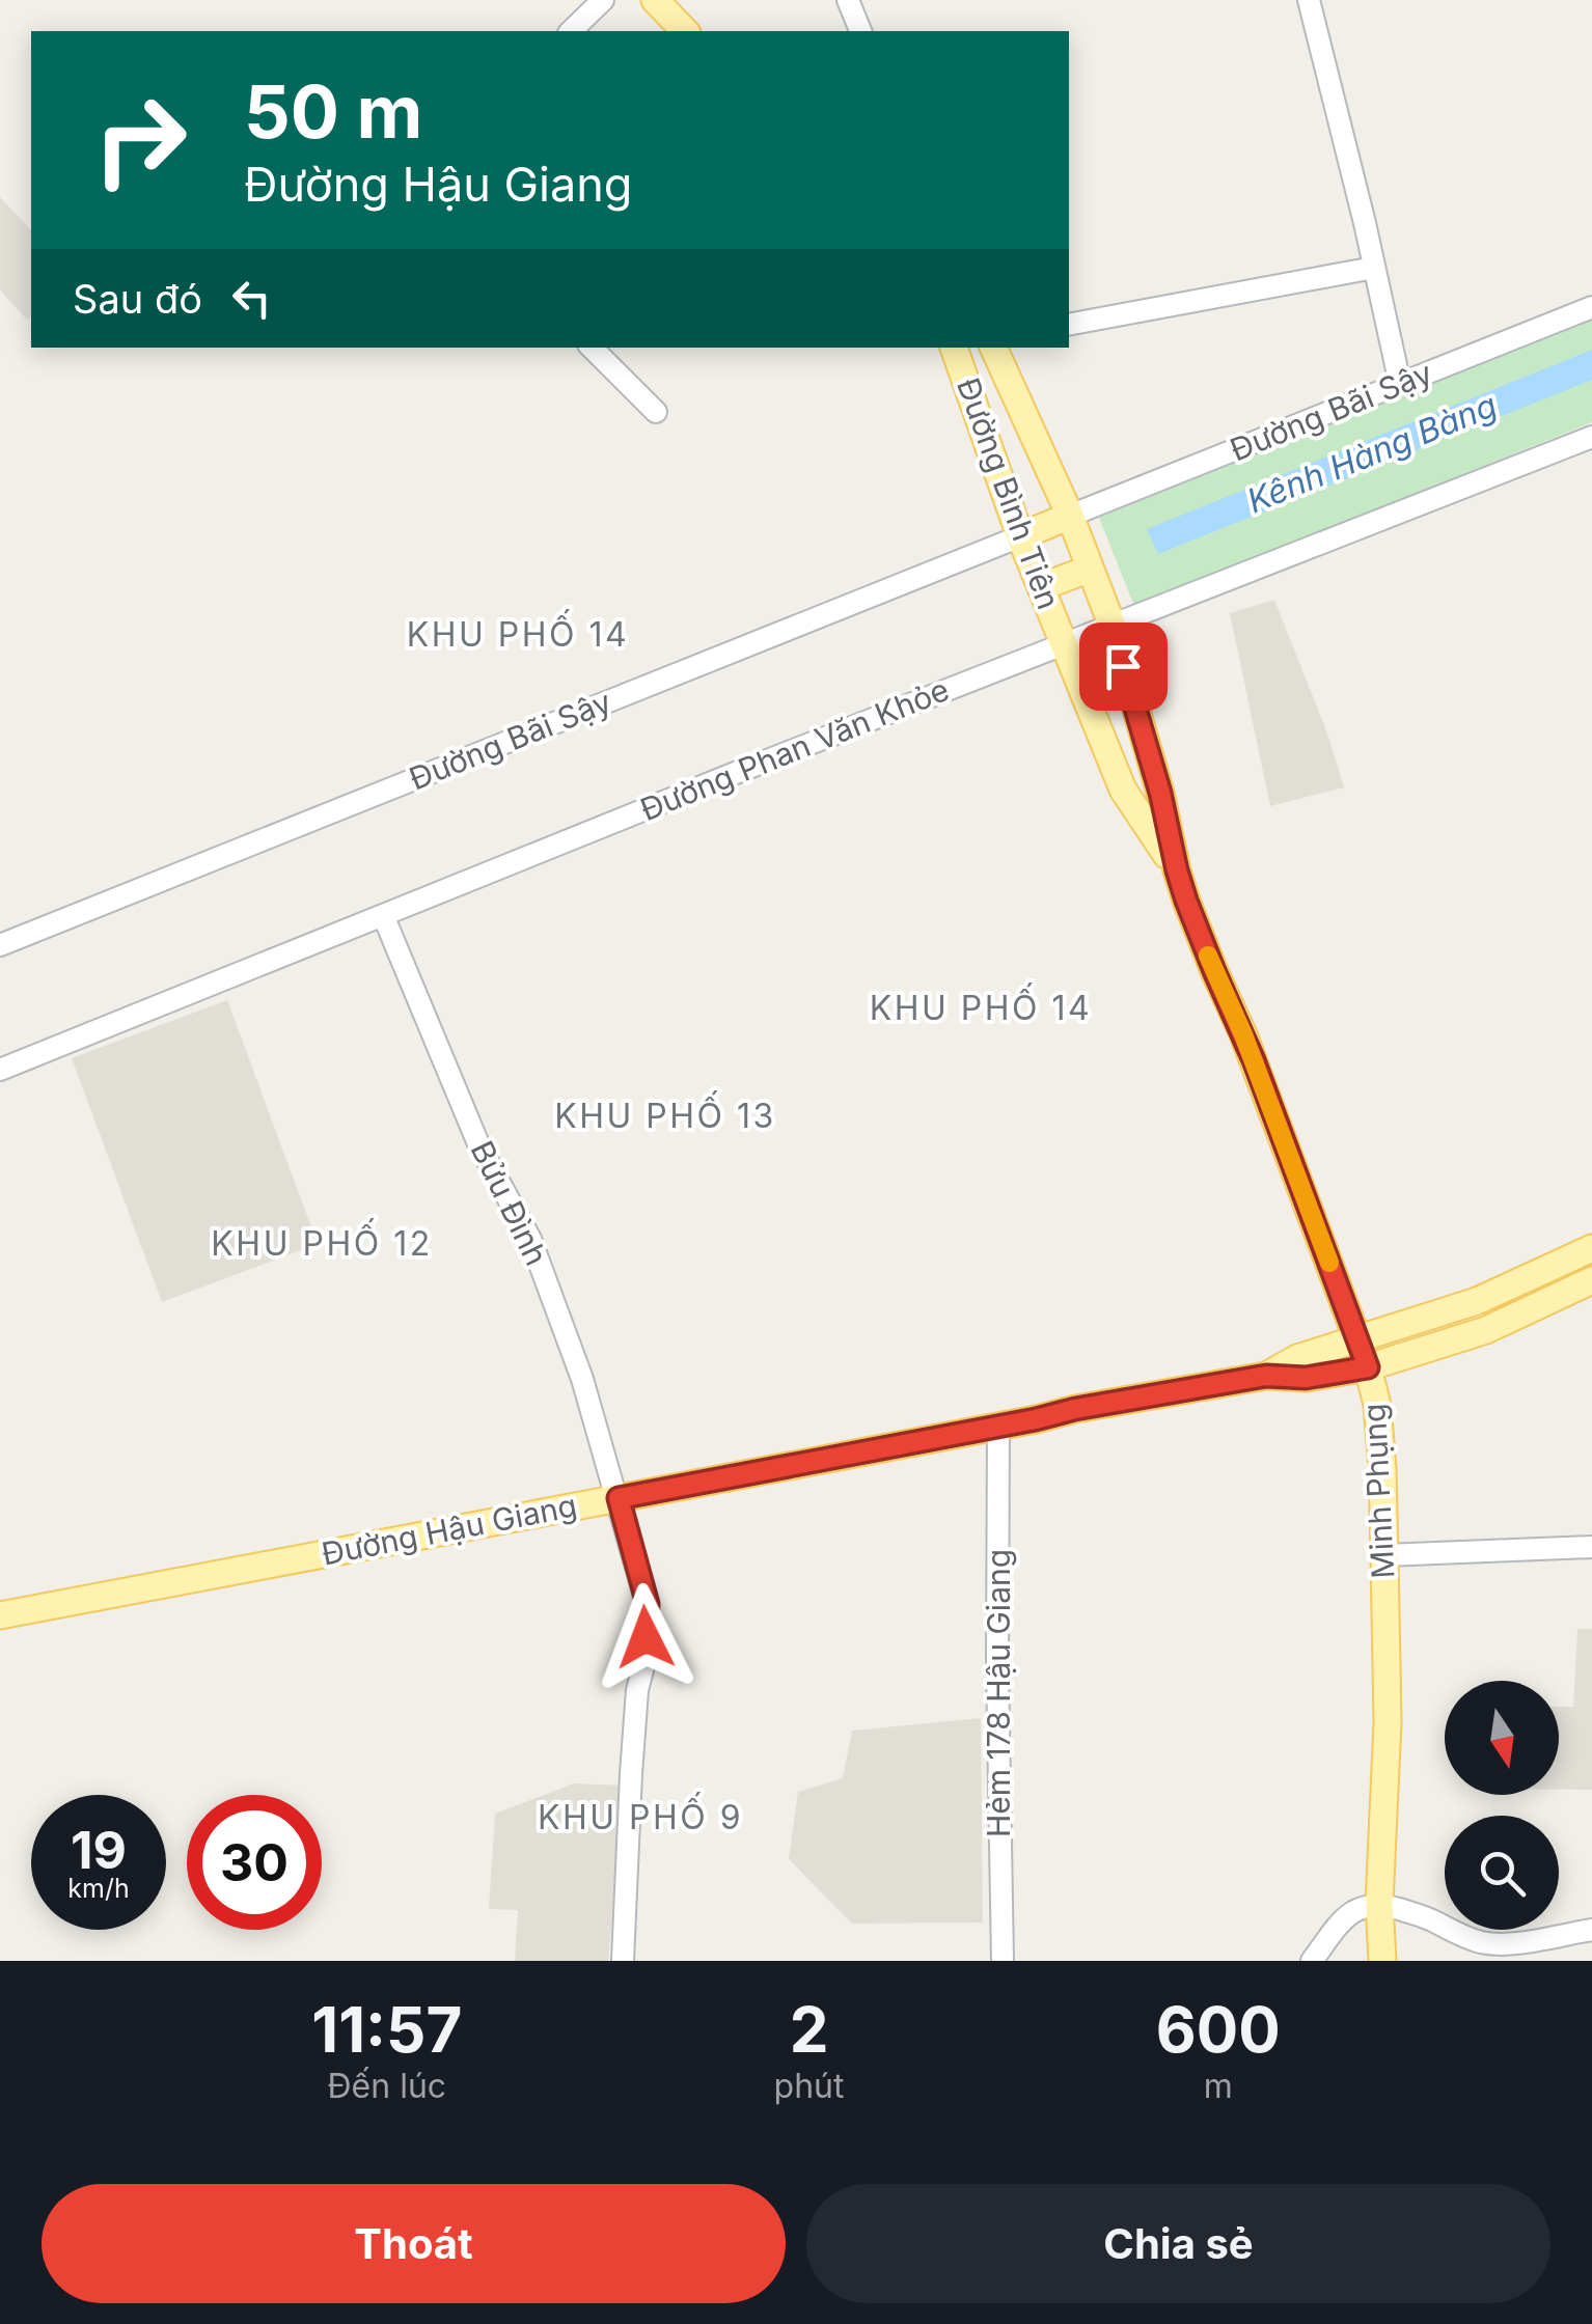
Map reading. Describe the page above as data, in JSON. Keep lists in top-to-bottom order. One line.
{"streets":{"main road":["Đường Bình Tiên","Minh Phụng","Đường Hậu Giang"],"street":["Đường Bãi Sậy","Đường Phan Văn Khỏe","Bửu Đình","Hẻm 178 Hậu Giang"]},"crossings":[["Đường Bãi Sậy","Đường Bình Tiên"],["Đường Bình Tiên","Đường Phan Văn Khỏe"],["Đường Bình Tiên","Minh Phụng"],["Đường Phan Văn Khỏe","Bửu Đình"],["Đường Phan Văn Khỏe","Minh Phụng"],["Bửu Đình","Đường Hậu Giang"],["Minh Phụng","Đường Hậu Giang"],["Đường Hậu Giang","Hẻm 178 Hậu Giang"]],"districts":["KHU PHỐ 14","KHU PHỐ 14","KHU PHỐ 13","KHU PHỐ 12","KHU PHỐ 9"],"water":["Kênh Hàng Bàng"],"north":"bottom","page":{"turn":["50 m","Đường Hậu Giang"],"then":"Sau đó","speed":"19 km/h","limit":"30","eta":["11:57","Đến lúc","2","phút","600","m"],"buttons":["Thoát","Chia sẻ"]}}
